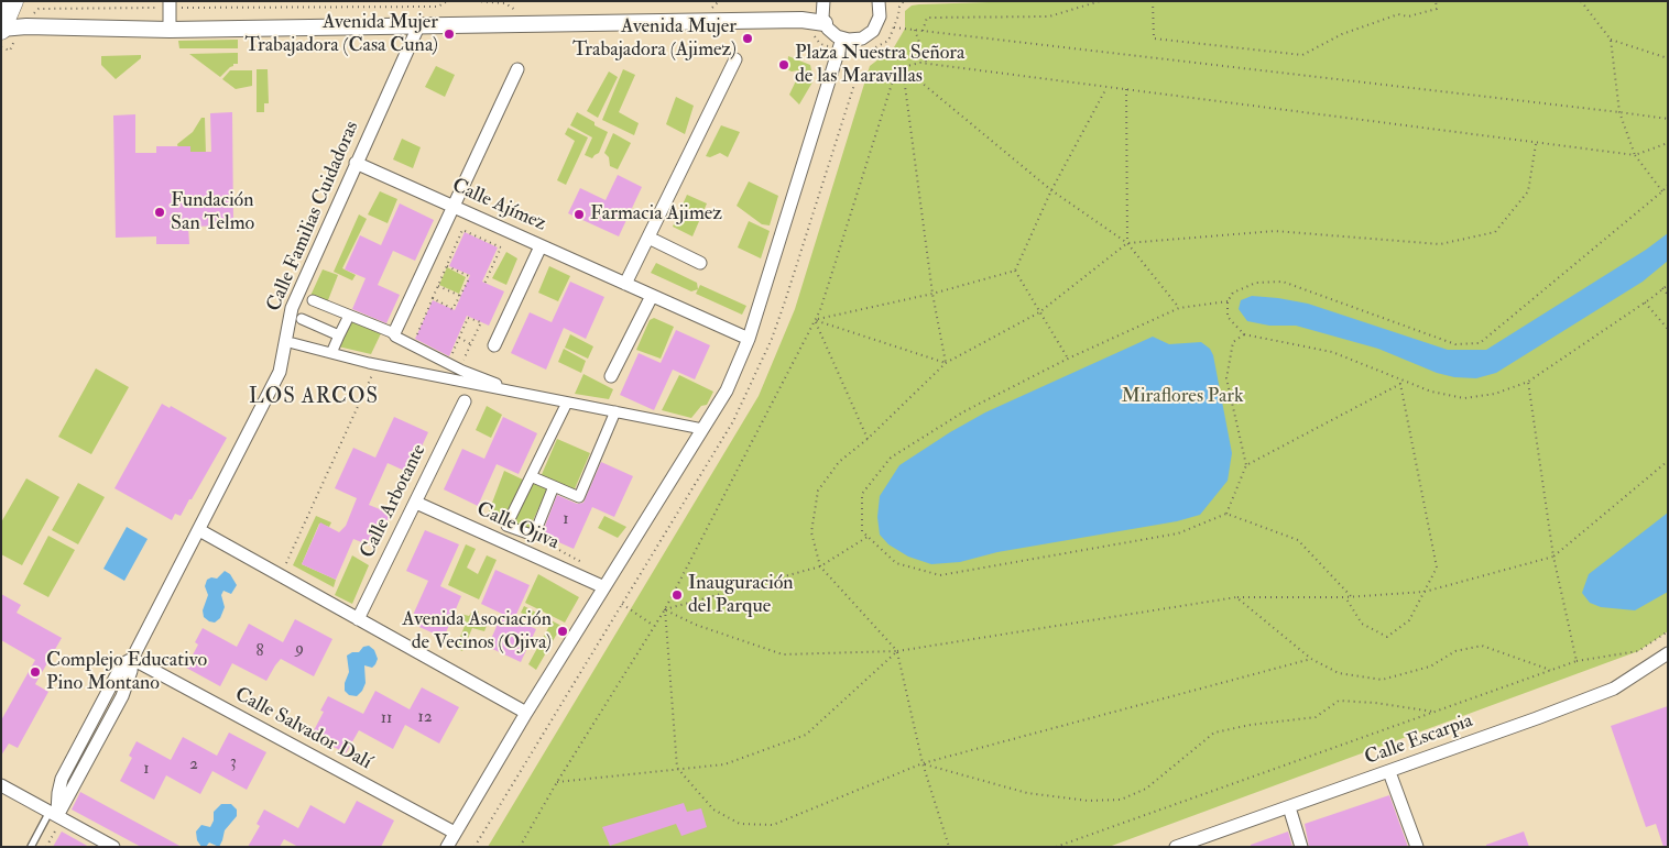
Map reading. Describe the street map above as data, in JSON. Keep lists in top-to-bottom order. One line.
{"streets":{"street":["Calle Ajímez","Calle Familias Cuidadoras","Calle Arbotante","Calle Ojiva","Calle Salvador Dalí","Calle Escarpia"]},"crossings":[["Calle Ajímez","Calle Familias Cuidadoras"],["Calle Familias Cuidadoras","Calle Salvador Dalí"],["Calle Arbotante","Calle Ojiva"]],"districts":["LOS ARCOS"],"parks":["Miraflores Park"],"places":["Avenida Mujer Trabajadora (Casa Cuna)","Avenida Mujer Trabajadora (Ajimez)","Plaza Nuestra Señora de las Maravillas","Fundación San Telmo","Farmacia Ajimez","Inauguración del Parque","Avenida Asociación de Vecinos (Ojiva)","Complejo Educativo Pino Montano"],"house_numbers":["1","9","8","12","11","3","2","1"]}
